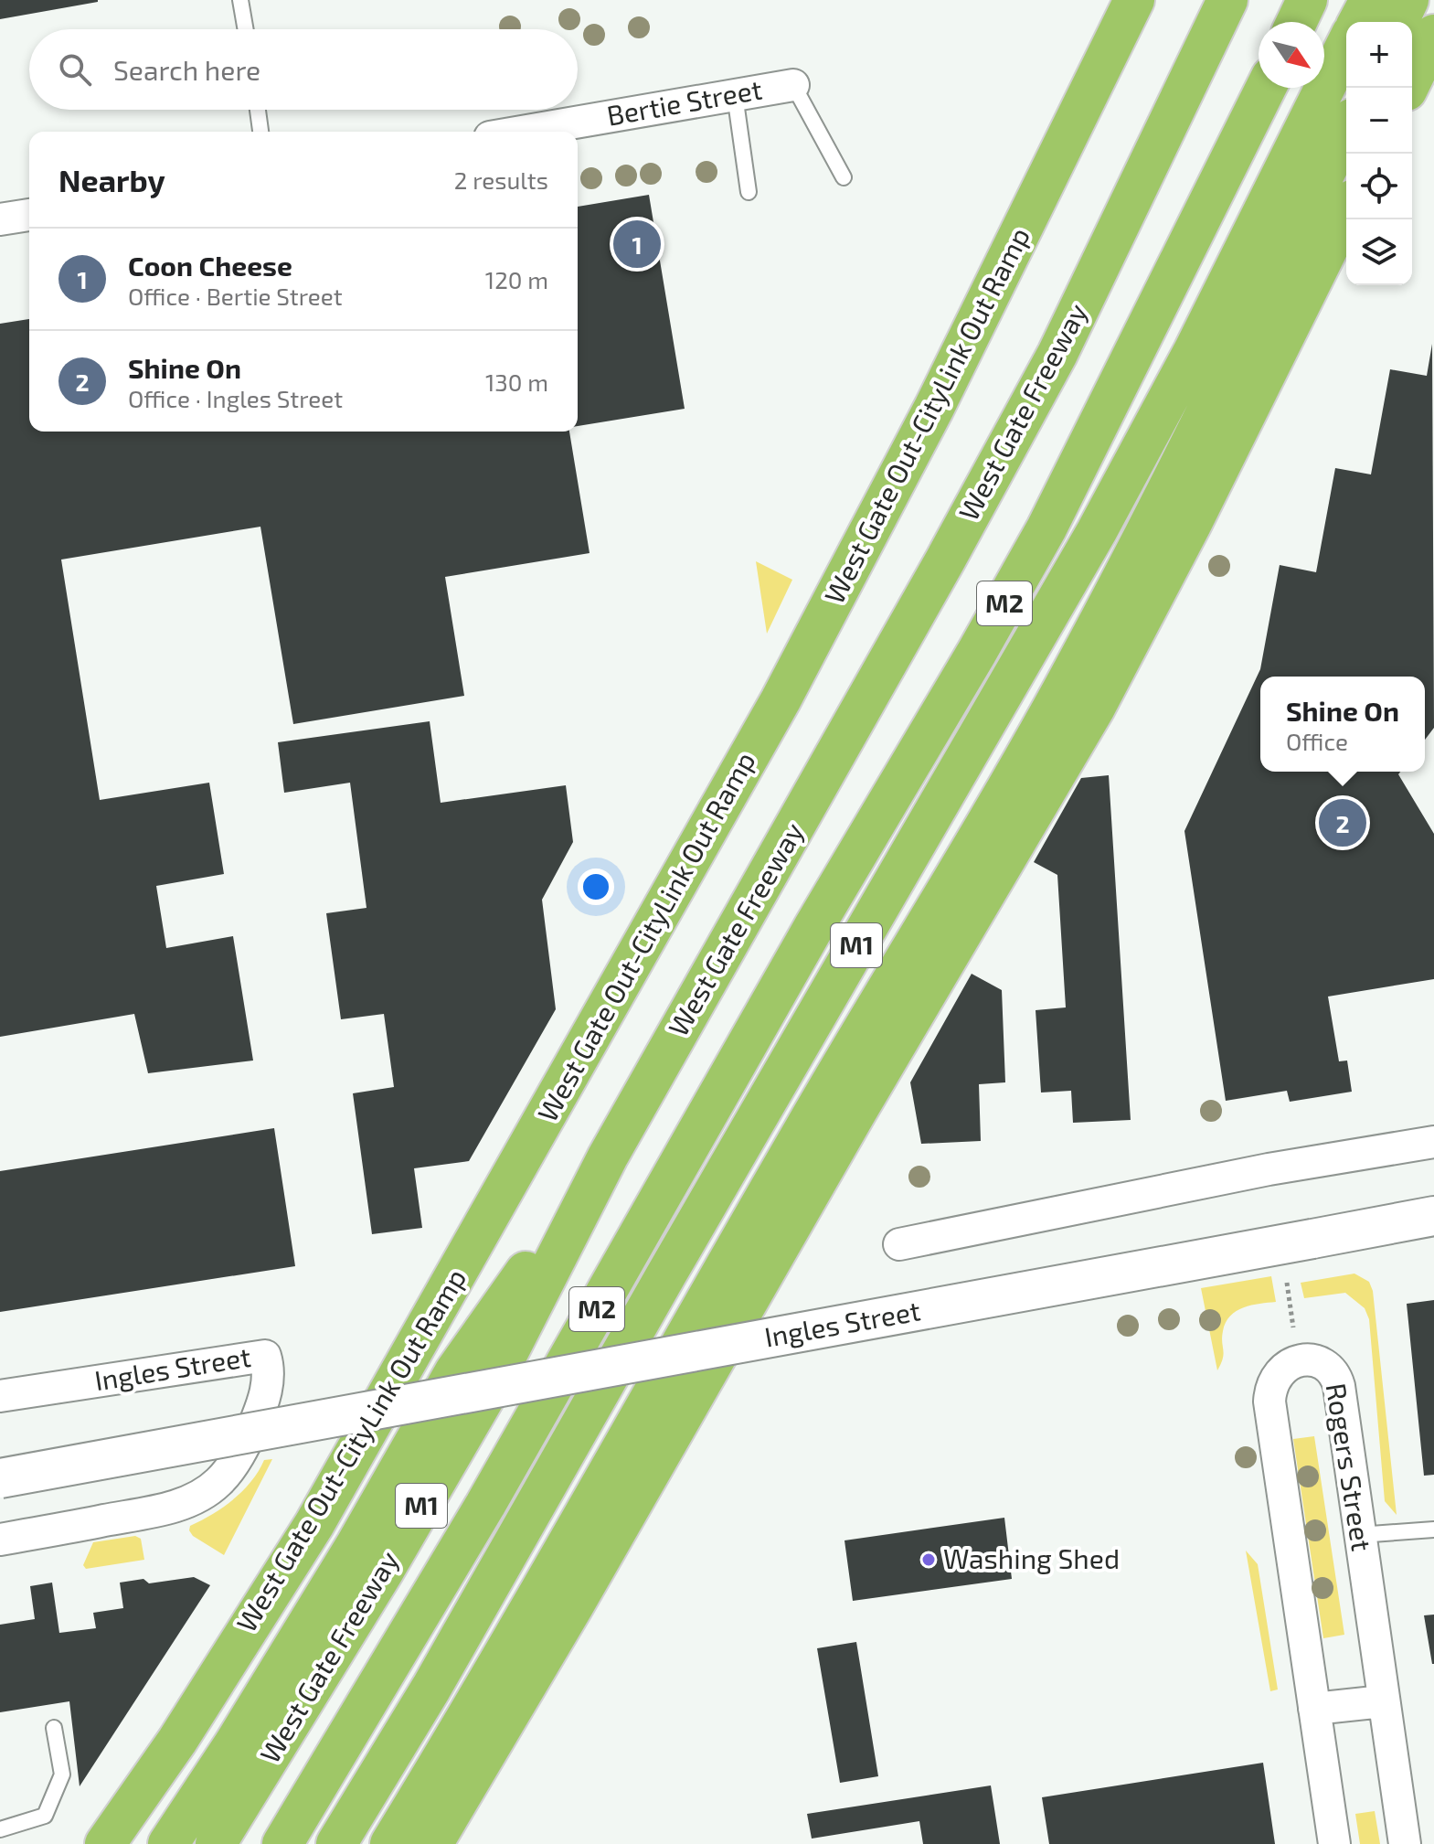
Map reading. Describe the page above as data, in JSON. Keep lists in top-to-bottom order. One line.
{"streets":{"highway":["West Gate Freeway","West Gate Out-CityLink Out Ramp","M2","M1"],"street":["Bertie Street","Ingles Street","Rogers Street"]},"places":["Washing Shed"],"north":"bottom right","page":{"map_buttons":["+","−"],"search":"Search here","heading":["Nearby","2 results"],"pins":["1","2"],"list":[{"mark":"1","name":"Coon Cheese","note":"Office · Bertie Street","value":"120 m"},{"mark":"2","name":"Shine On","note":"Office · Ingles Street","value":"130 m"}],"popup":["Shine On","Office"]}}
